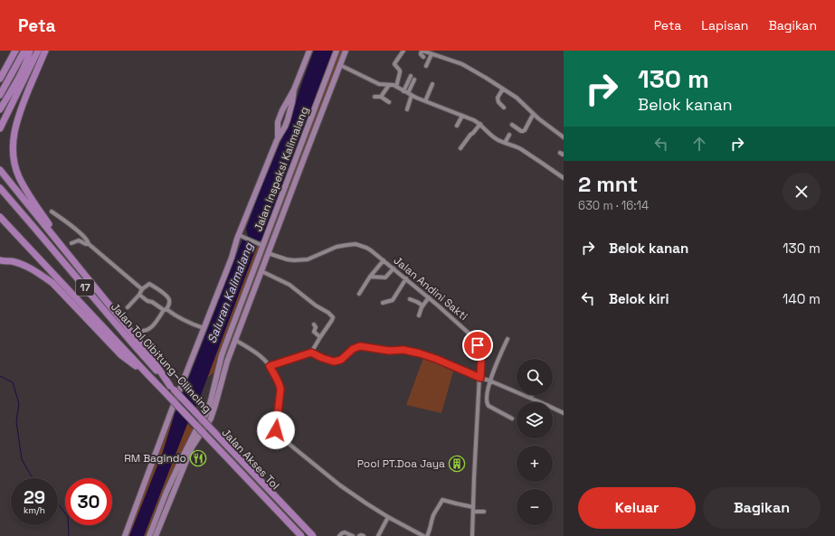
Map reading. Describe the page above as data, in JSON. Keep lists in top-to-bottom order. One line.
{"streets":{"highway":["17","Jalan Tol Cibitung–Cilincing"],"main road":["Jalan Inspeksi Kalimalang","Jalan Akses Tol"],"street":["Jalan Andini Sakti"]},"crossings":[["Jalan Inspeksi Kalimalang","Jalan Andini Sakti"],["Jalan Inspeksi Kalimalang","Jalan Akses Tol"],["17","Jalan Tol Cibitung–Cilincing"],["Jalan Tol Cibitung–Cilincing","Jalan Akses Tol"]],"water":["Saluran Kalimalang"],"places":{"restaurant":["RM Bagindo"],"building":["Pool PT.Doa Jaya"]},"page":{"header":"Peta","nav":["Peta","Lapisan","Bagikan"],"turn":["130 m","Belok kanan"],"heading":["2 mnt","630 m · 16:14"],"list":[{"name":"Belok kanan","value":"130 m"},{"name":"Belok kiri","value":"140 m"}],"map_buttons":["+","−"],"speed":"29 km/h","limit":"30","buttons":["Keluar","Bagikan"]}}
